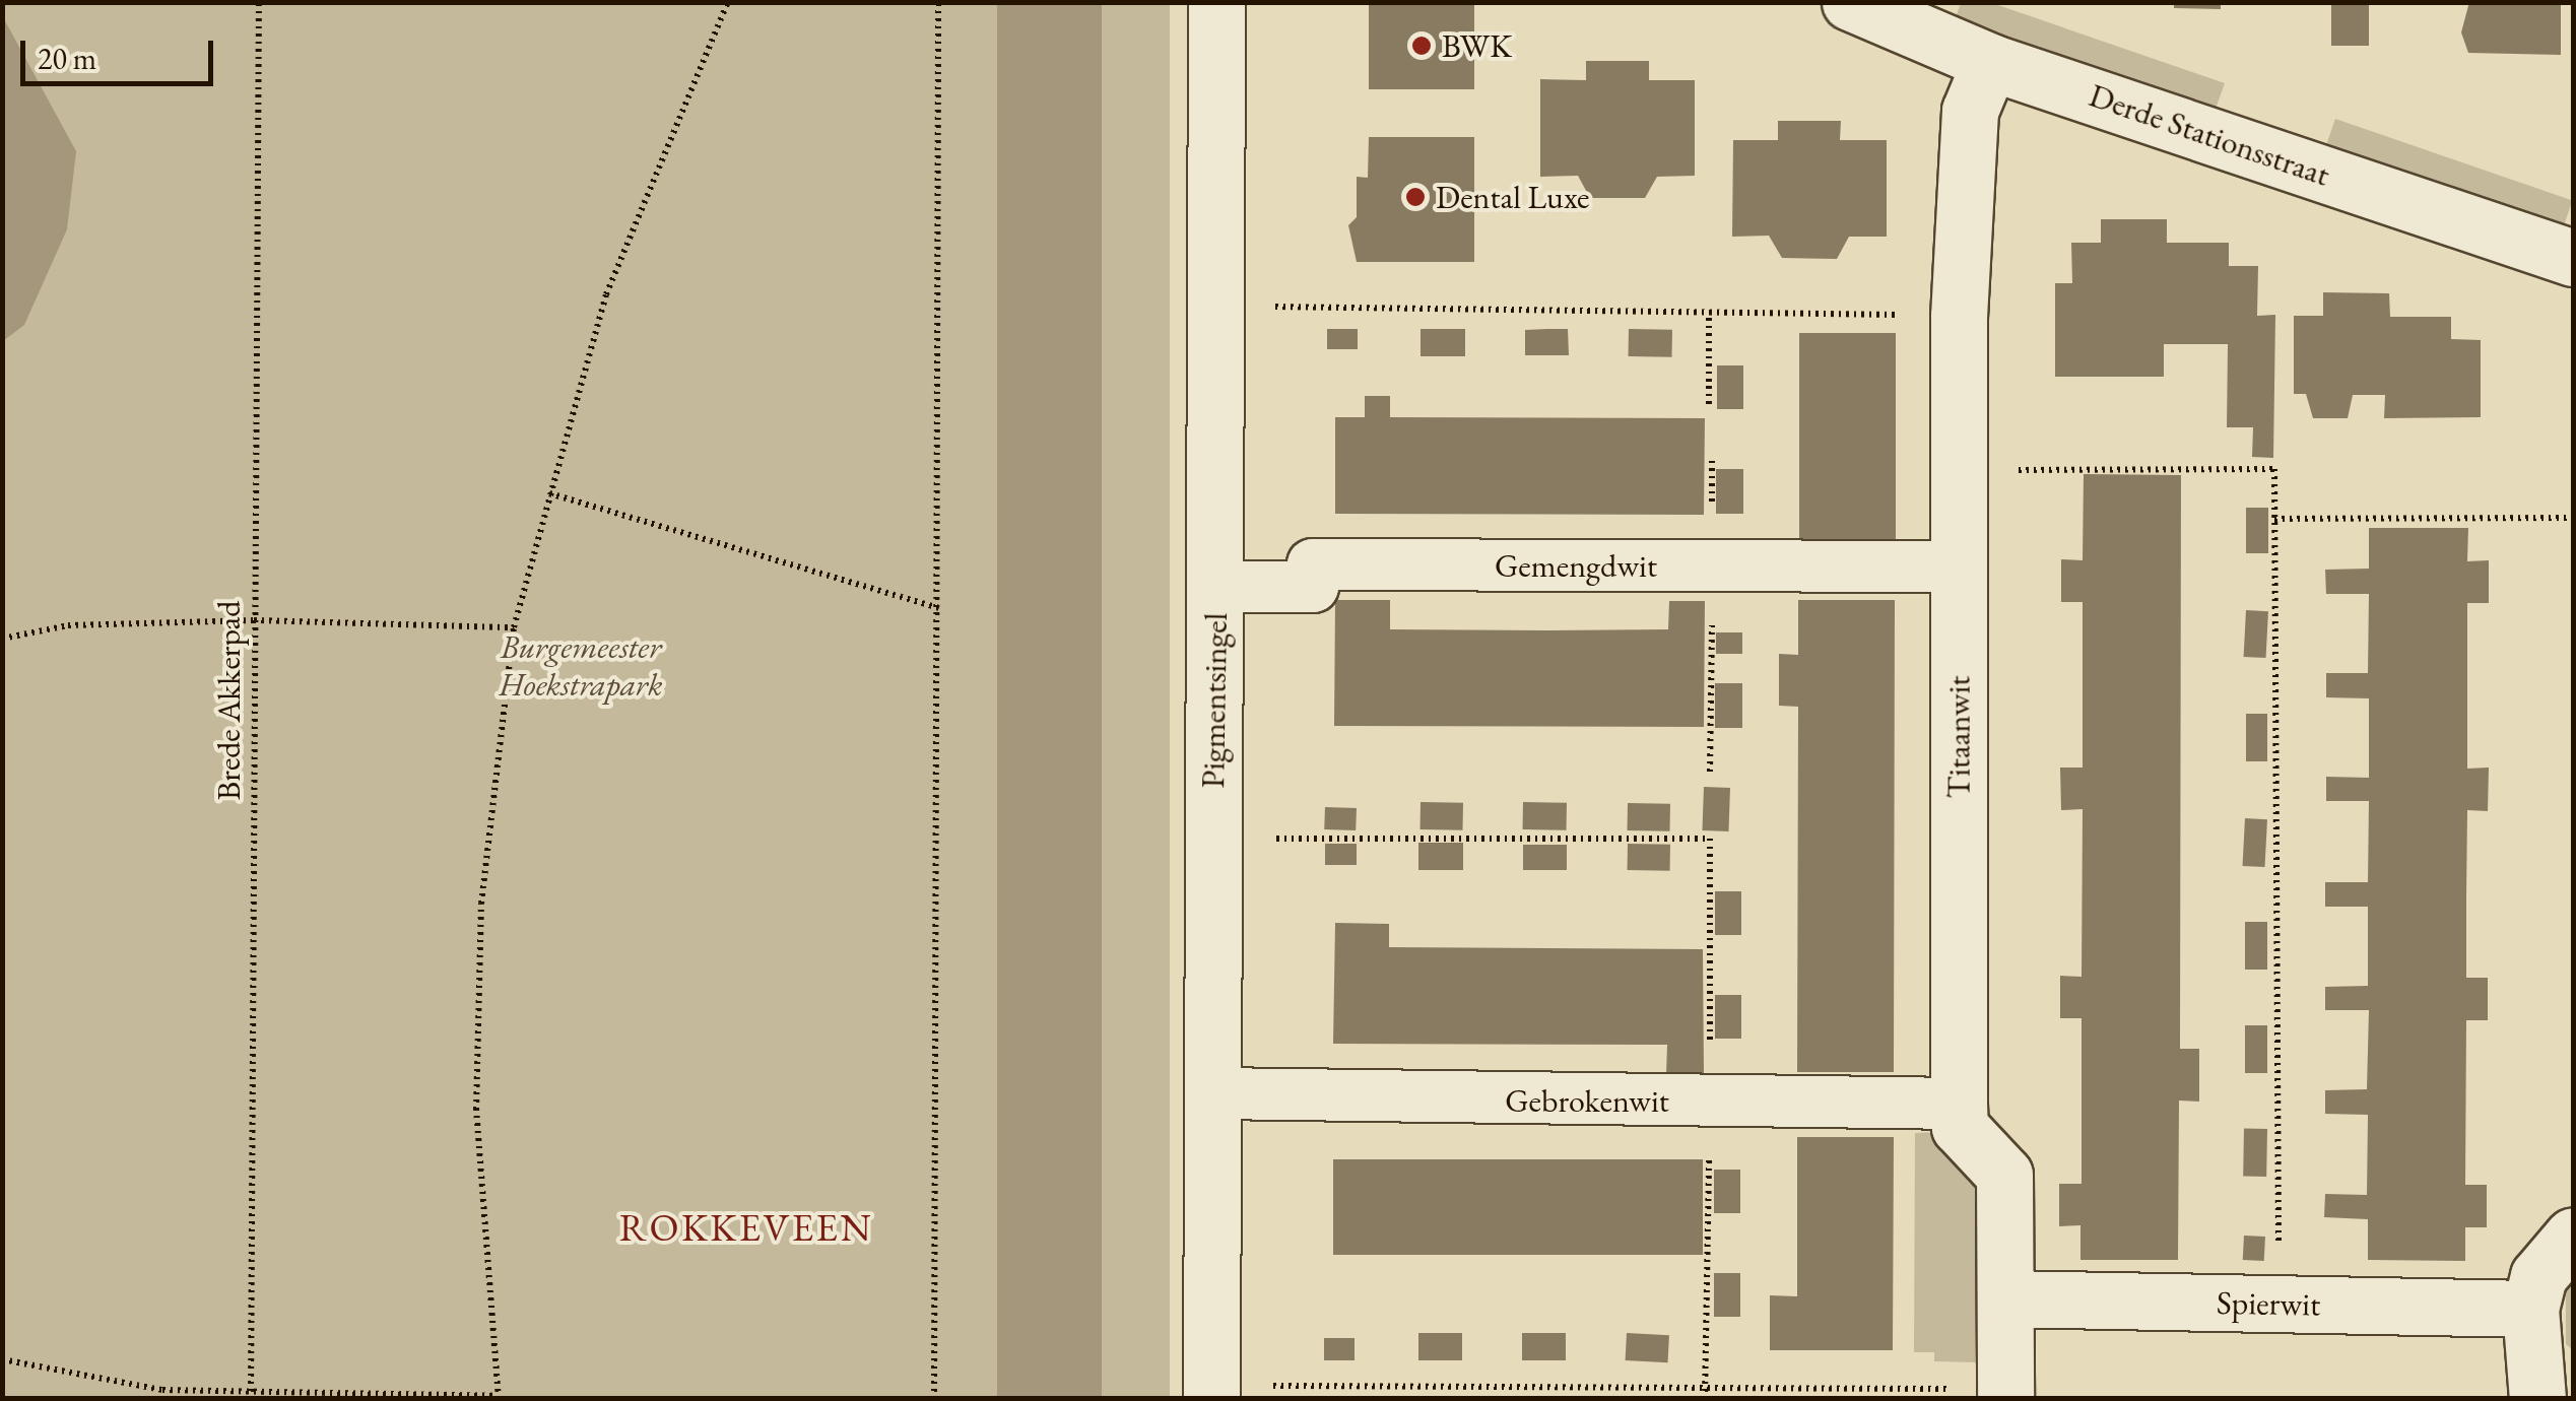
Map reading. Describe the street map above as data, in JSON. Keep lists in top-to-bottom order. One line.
{"streets":{"street":["Derde Stationsstraat","Gemengdwit","Pigmentsingel","Titaanwit","Gebrokenwit","Spierwit"],"path":["Brede Akkerpad"]},"crossings":[["Derde Stationsstraat","Titaanwit"],["Gemengdwit","Pigmentsingel"],["Gemengdwit","Titaanwit"],["Pigmentsingel","Gebrokenwit"],["Titaanwit","Gebrokenwit"],["Titaanwit","Spierwit"]],"districts":["ROKKEVEEN"],"parks":["Burgemeester Hoekstrapark"],"places":["BWK","Dental Luxe"],"scale_bar":"20 m"}
